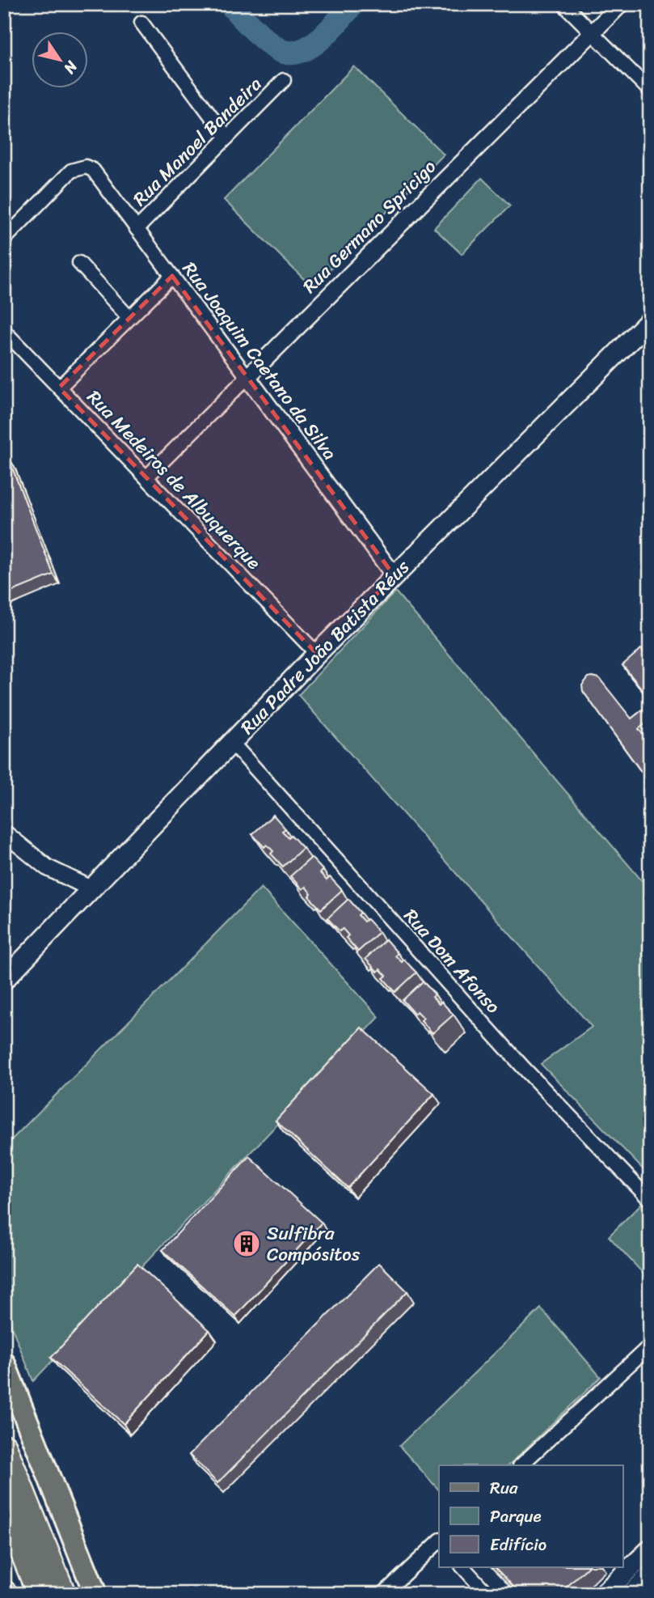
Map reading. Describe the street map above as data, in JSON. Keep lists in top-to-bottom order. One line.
{"streets":{"main road":["Rua Padre João Batista Réus"],"street":["Rua Manoel Bandeira","Rua Germano Spricigo","Rua Joaquim Caetano da Silva","Rua Medeiros de Albuquerque","Rua Dom Afonso"]},"crossings":[["Rua Manoel Bandeira","Rua Joaquim Caetano da Silva"],["Rua Germano Spricigo","Rua Joaquim Caetano da Silva"],["Rua Germano Spricigo","Rua Medeiros de Albuquerque"],["Rua Joaquim Caetano da Silva","Rua Padre João Batista Réus"],["Rua Medeiros de Albuquerque","Rua Padre João Batista Réus"],["Rua Padre João Batista Réus","Rua Dom Afonso"]],"places":{"building":["Sulfibra Compósitos"]},"legend":["Rua","Parque","Edifício"],"north":"bottom right"}
